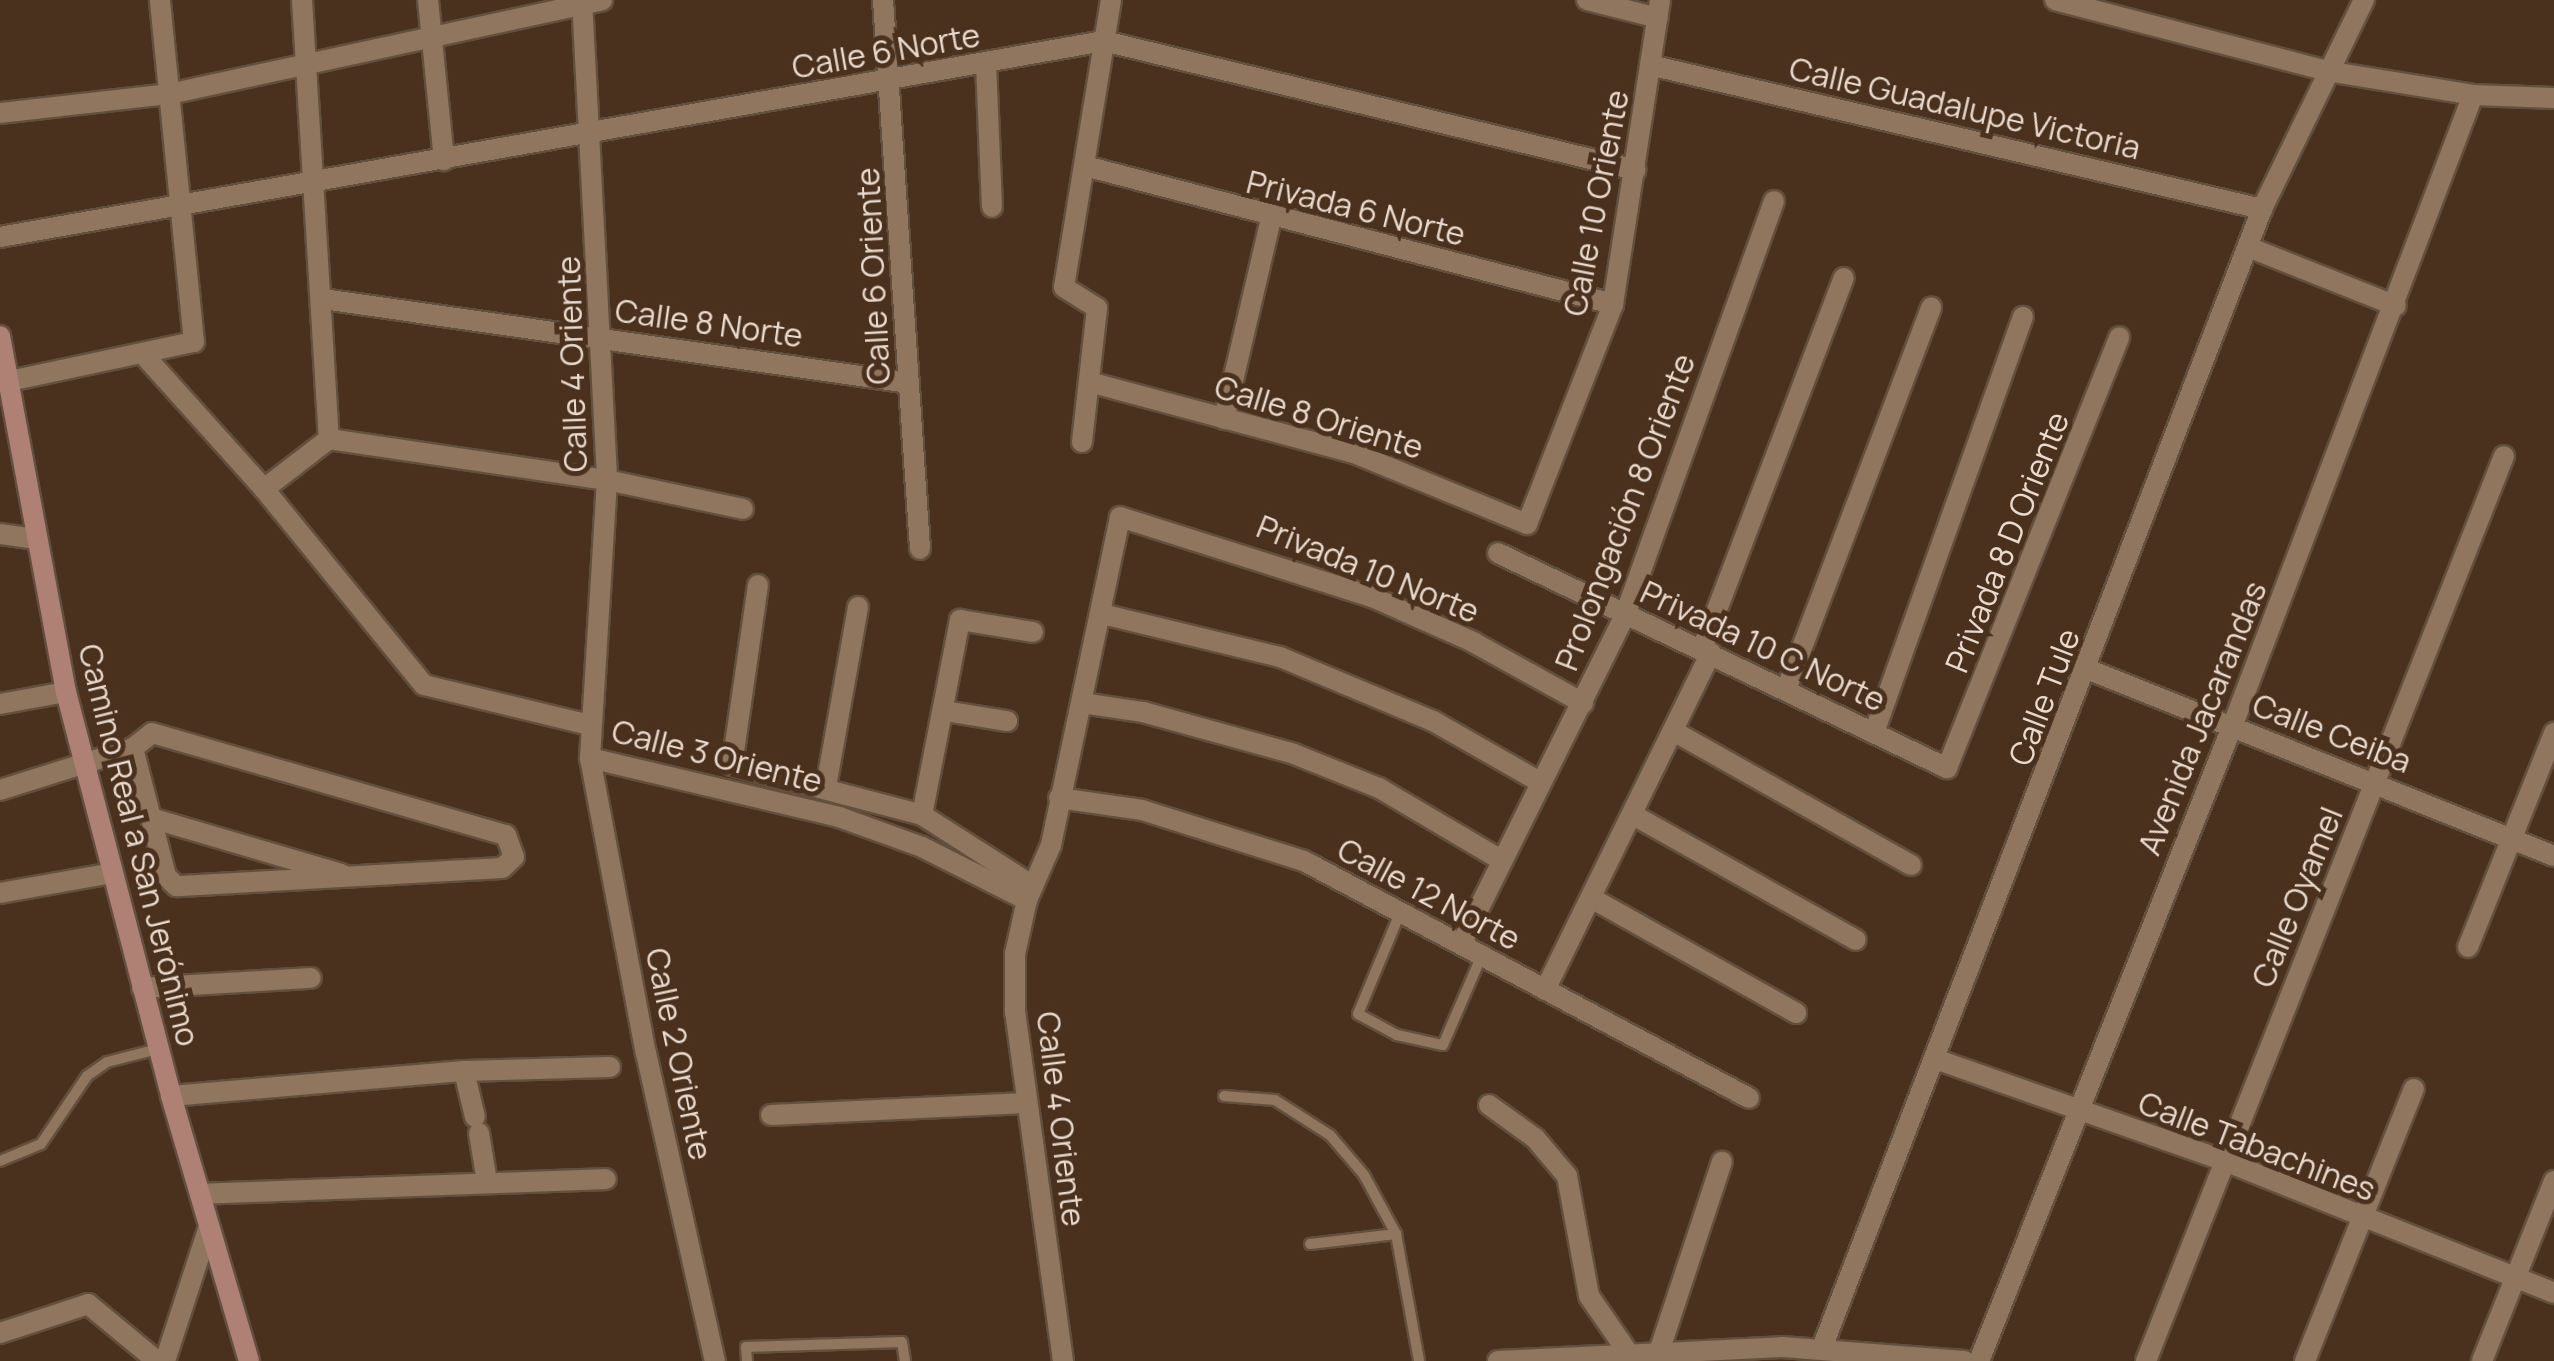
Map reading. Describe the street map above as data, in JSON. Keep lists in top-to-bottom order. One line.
{"streets":{"street":["Calle 6 Norte","Calle Guadalupe Victoria","Calle 10 Oriente","Privada 6 Norte","Calle 6 Oriente","Calle 8 Norte","Calle 4 Oriente","Calle 8 Oriente","Prolongación 8 Oriente","Privada 8 D Oriente","Privada 10 Norte","Privada 10 C Norte","Calle Tule","Avenida Jacarandas","Calle Ceiba","Calle 3 Oriente","Camino Real a San Jerónimo","Calle 12 Norte","Calle Oyamel","Calle 2 Oriente","Calle Tabachines"]},"crossings":[["Calle 6 Norte","Calle 10 Oriente"],["Calle 6 Norte","Calle 6 Oriente"],["Calle 6 Norte","Calle 4 Oriente"],["Calle Guadalupe Victoria","Calle 10 Oriente"],["Calle Guadalupe Victoria","Calle Tule"],["Calle 10 Oriente","Privada 6 Norte"],["Calle 10 Oriente","Calle 8 Oriente"],["Calle 6 Oriente","Calle 8 Norte"],["Calle 8 Norte","Calle 4 Oriente"],["Calle 4 Oriente","Privada 10 Norte"],["Calle 4 Oriente","Calle 3 Oriente"],["Calle 4 Oriente","Calle 12 Norte"],["Prolongación 8 Oriente","Privada 10 Norte"],["Prolongación 8 Oriente","Privada 10 C Norte"],["Prolongación 8 Oriente","Calle 12 Norte"],["Privada 8 D Oriente","Privada 10 C Norte"],["Calle Tule","Calle Ceiba"],["Calle Tule","Calle Tabachines"],["Avenida Jacarandas","Calle Ceiba"],["Avenida Jacarandas","Calle Tabachines"],["Calle Ceiba","Calle Oyamel"],["Calle 3 Oriente","Calle 2 Oriente"],["Calle Oyamel","Calle Tabachines"]]}
